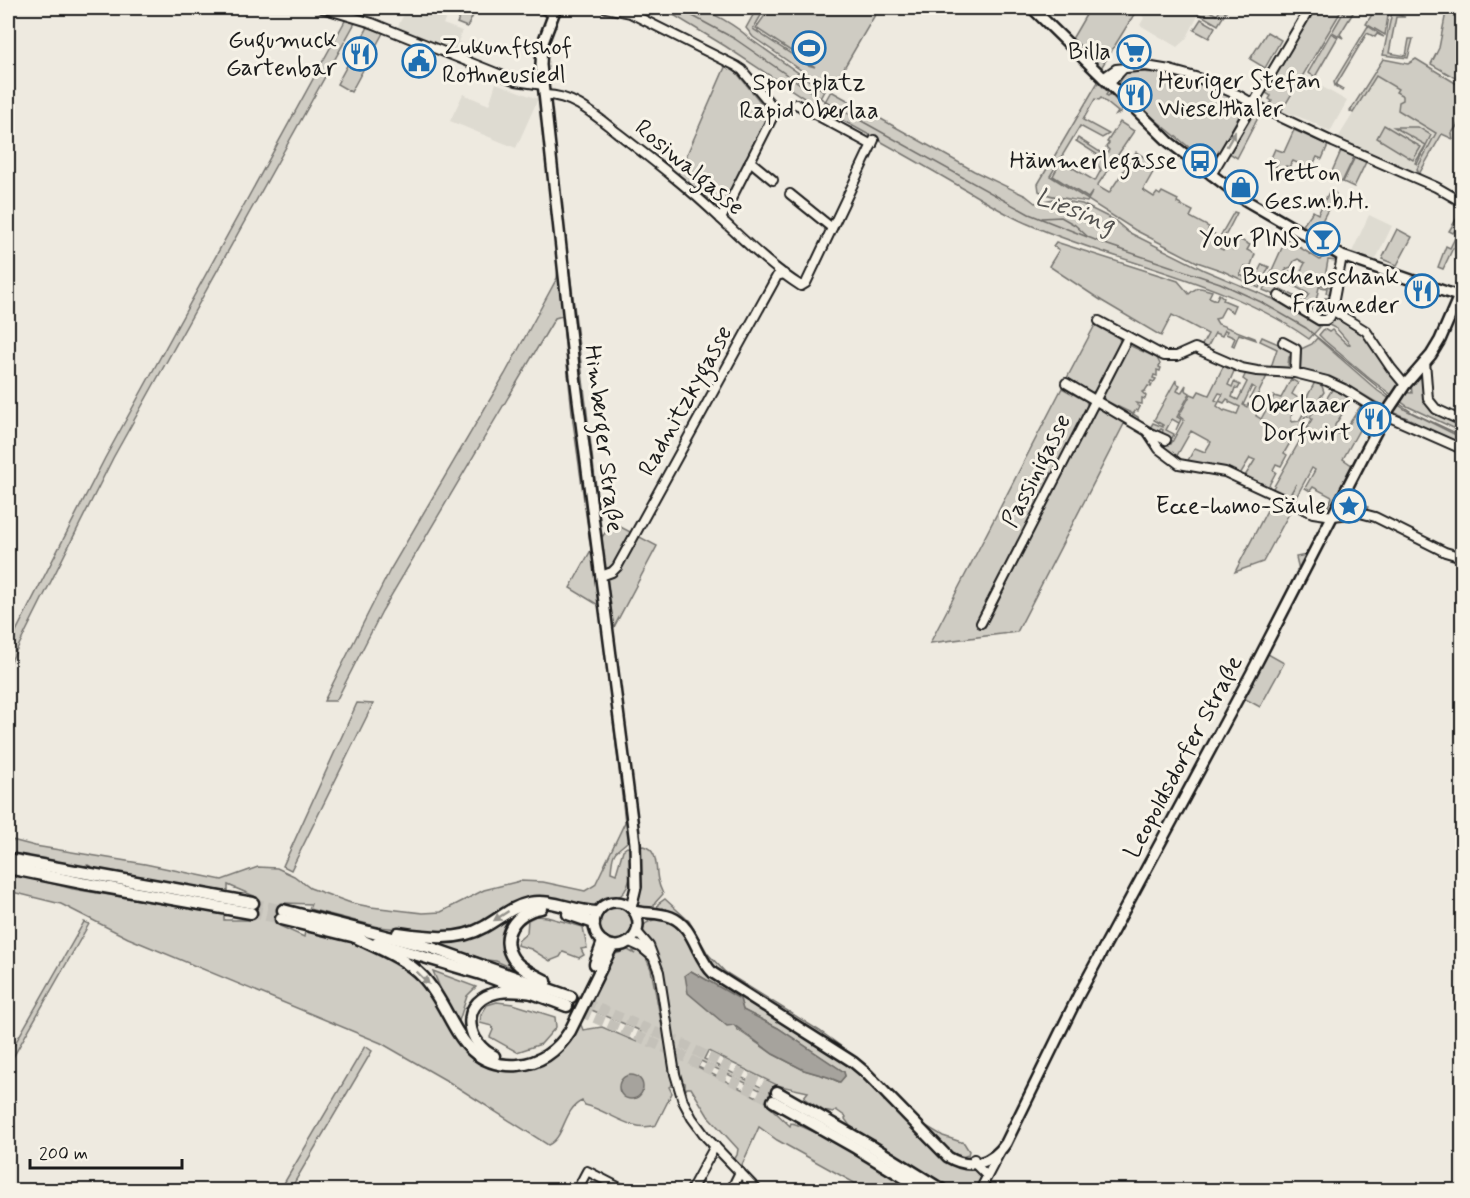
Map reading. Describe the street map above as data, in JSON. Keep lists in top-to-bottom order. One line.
{"streets":{"main road":["Himberger Straße","Leopoldsdorfer Straße"],"street":["Rosiwalgasse","Radnitzkygasse","Passinigasse"]},"crossings":[["Rosiwalgasse","Radnitzkygasse"],["Rosiwalgasse","Himberger Straße"],["Radnitzkygasse","Himberger Straße"]],"water":["Liesing"],"places":{"sports":["Sportplatz Rapid Oberlaa"],"supermarket":["Billa"],"restaurant":["Gugumuck Gartenbar","Heuriger Stefan Wieselthaler","Buschenschank Frauneder","Oberlaaer Dorfwirt"],"public building":["Zukunftshof Rothneusiedl"],"bus stop":["Hämmerlegasse"],"shop":["Tretton Ges.m.b.H."],"bar":["Your PINS"],"place":["Ecce-homo-Säule"]},"scale_bar":"200 m"}
